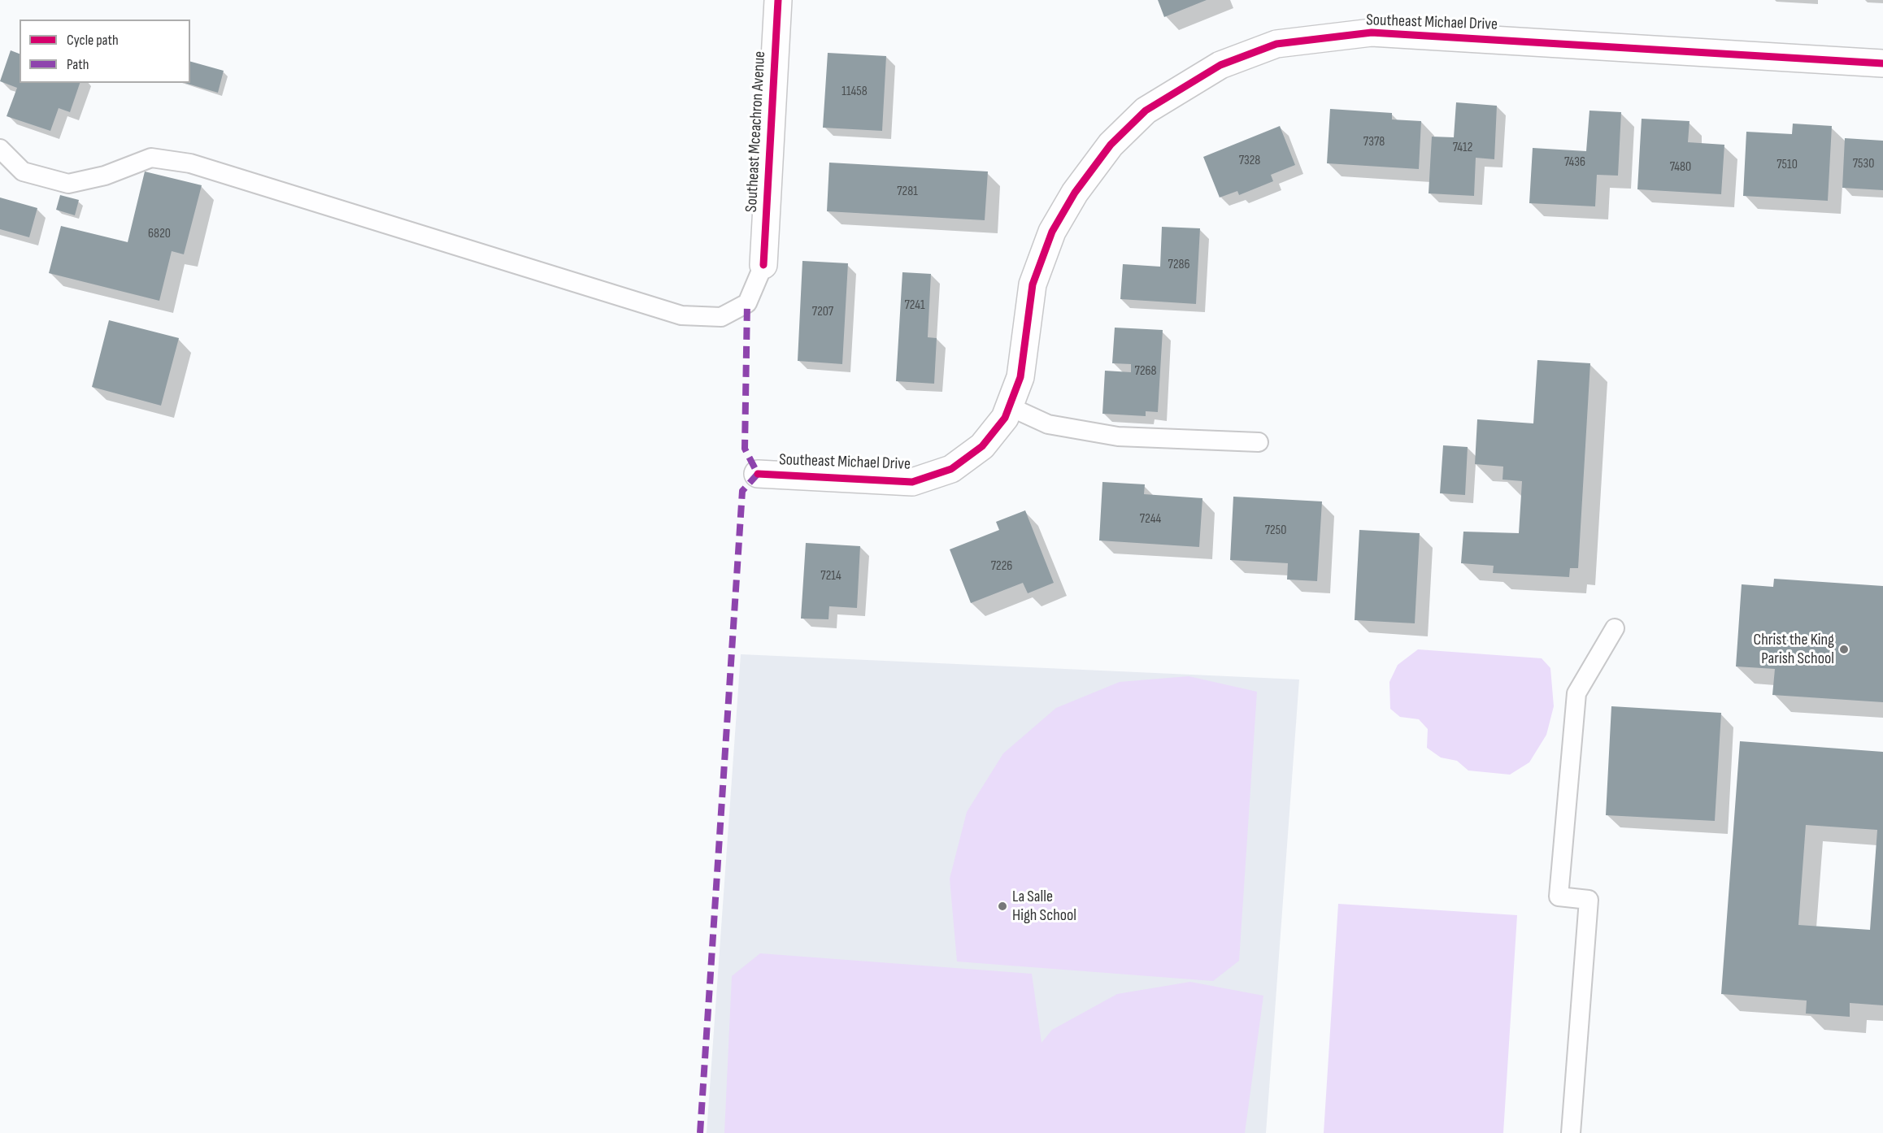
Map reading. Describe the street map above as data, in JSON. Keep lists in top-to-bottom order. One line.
{"streets":{"street":["Southeast Michael Drive","Southeast Mceachron Avenue"]},"places":["Christ the King Parish School","La Salle High School"],"house_numbers":["11458","7378","7412","7328","7436","7530","7510","7480","7281","6820","7286","7241","7207","7268","7244","7250","7226","7214"],"legend":["Cycle path","Path"]}
